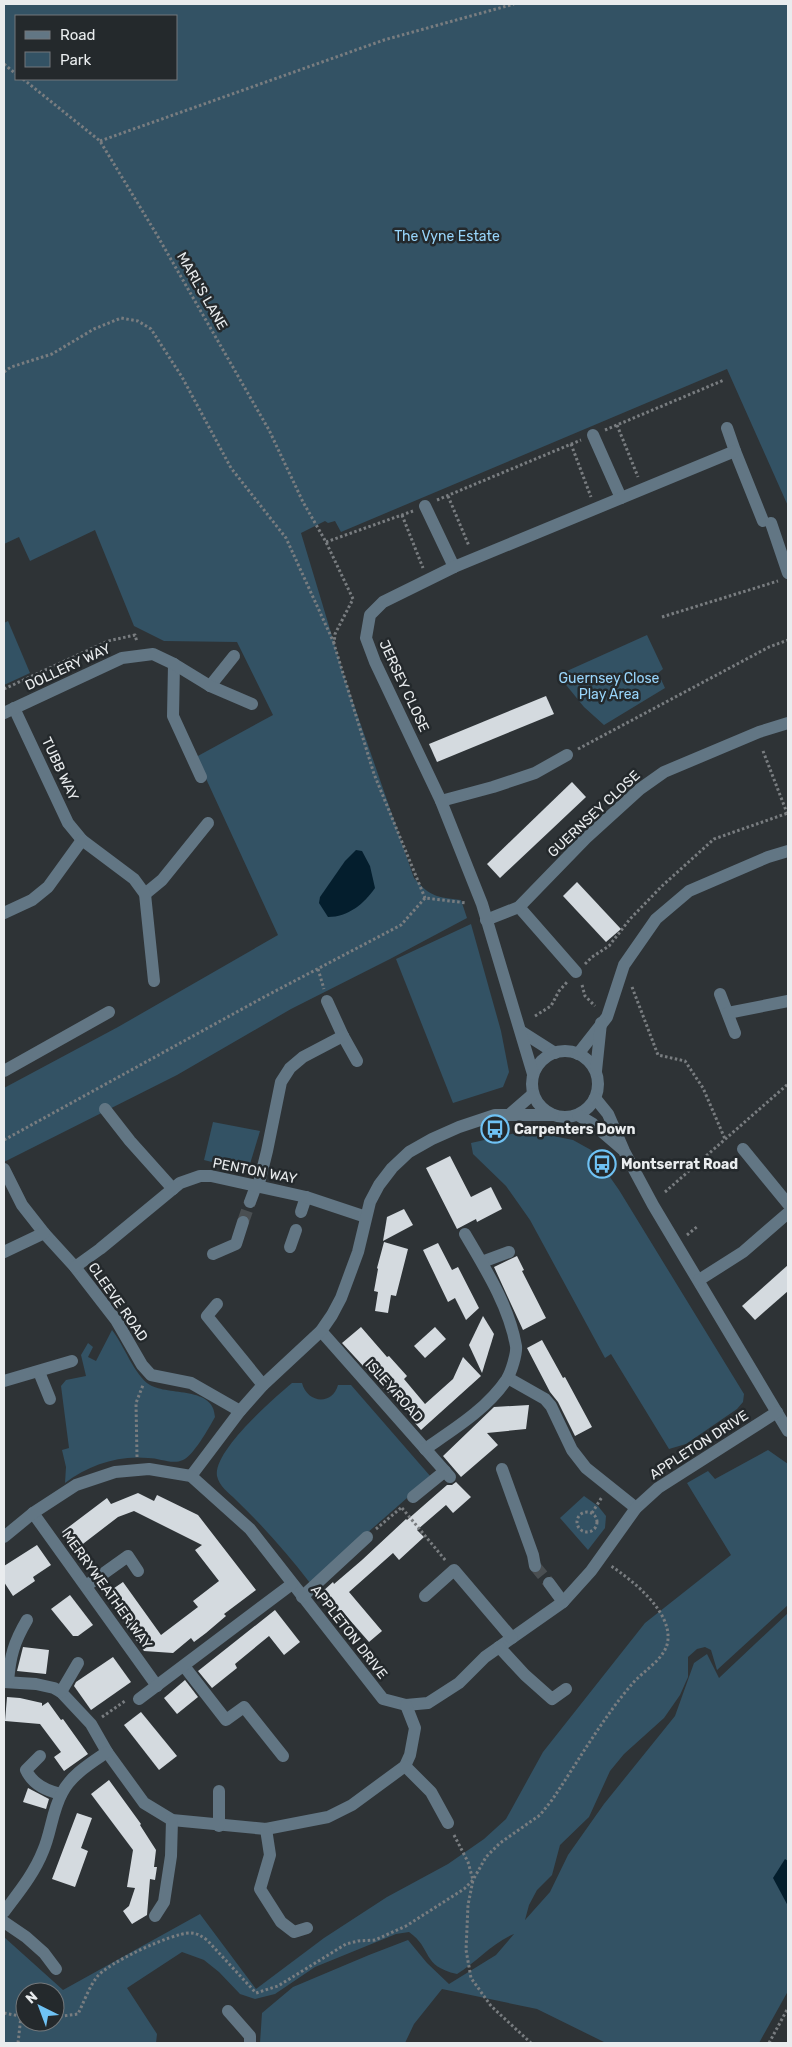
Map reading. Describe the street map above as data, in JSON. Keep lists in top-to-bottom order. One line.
{"streets":{"street":["DOLLERY WAY","JERSEY CLOSE","TUBB WAY","GUERNSEY CLOSE","PENTON WAY","CLEEVE ROAD","ISLEY ROAD","APPLETON DRIVE","MERRYWEATHER WAY"],"path":["MARL'S LANE"]},"crossings":[["DOLLERY WAY","TUBB WAY"],["JERSEY CLOSE","GUERNSEY CLOSE"],["PENTON WAY","CLEEVE ROAD"]],"parks":["The Vyne Estate","Guernsey Close Play Area"],"places":{"bus stop":["Carpenters Down","Montserrat Road"]},"legend":["Road","Park"],"north":"top left"}
